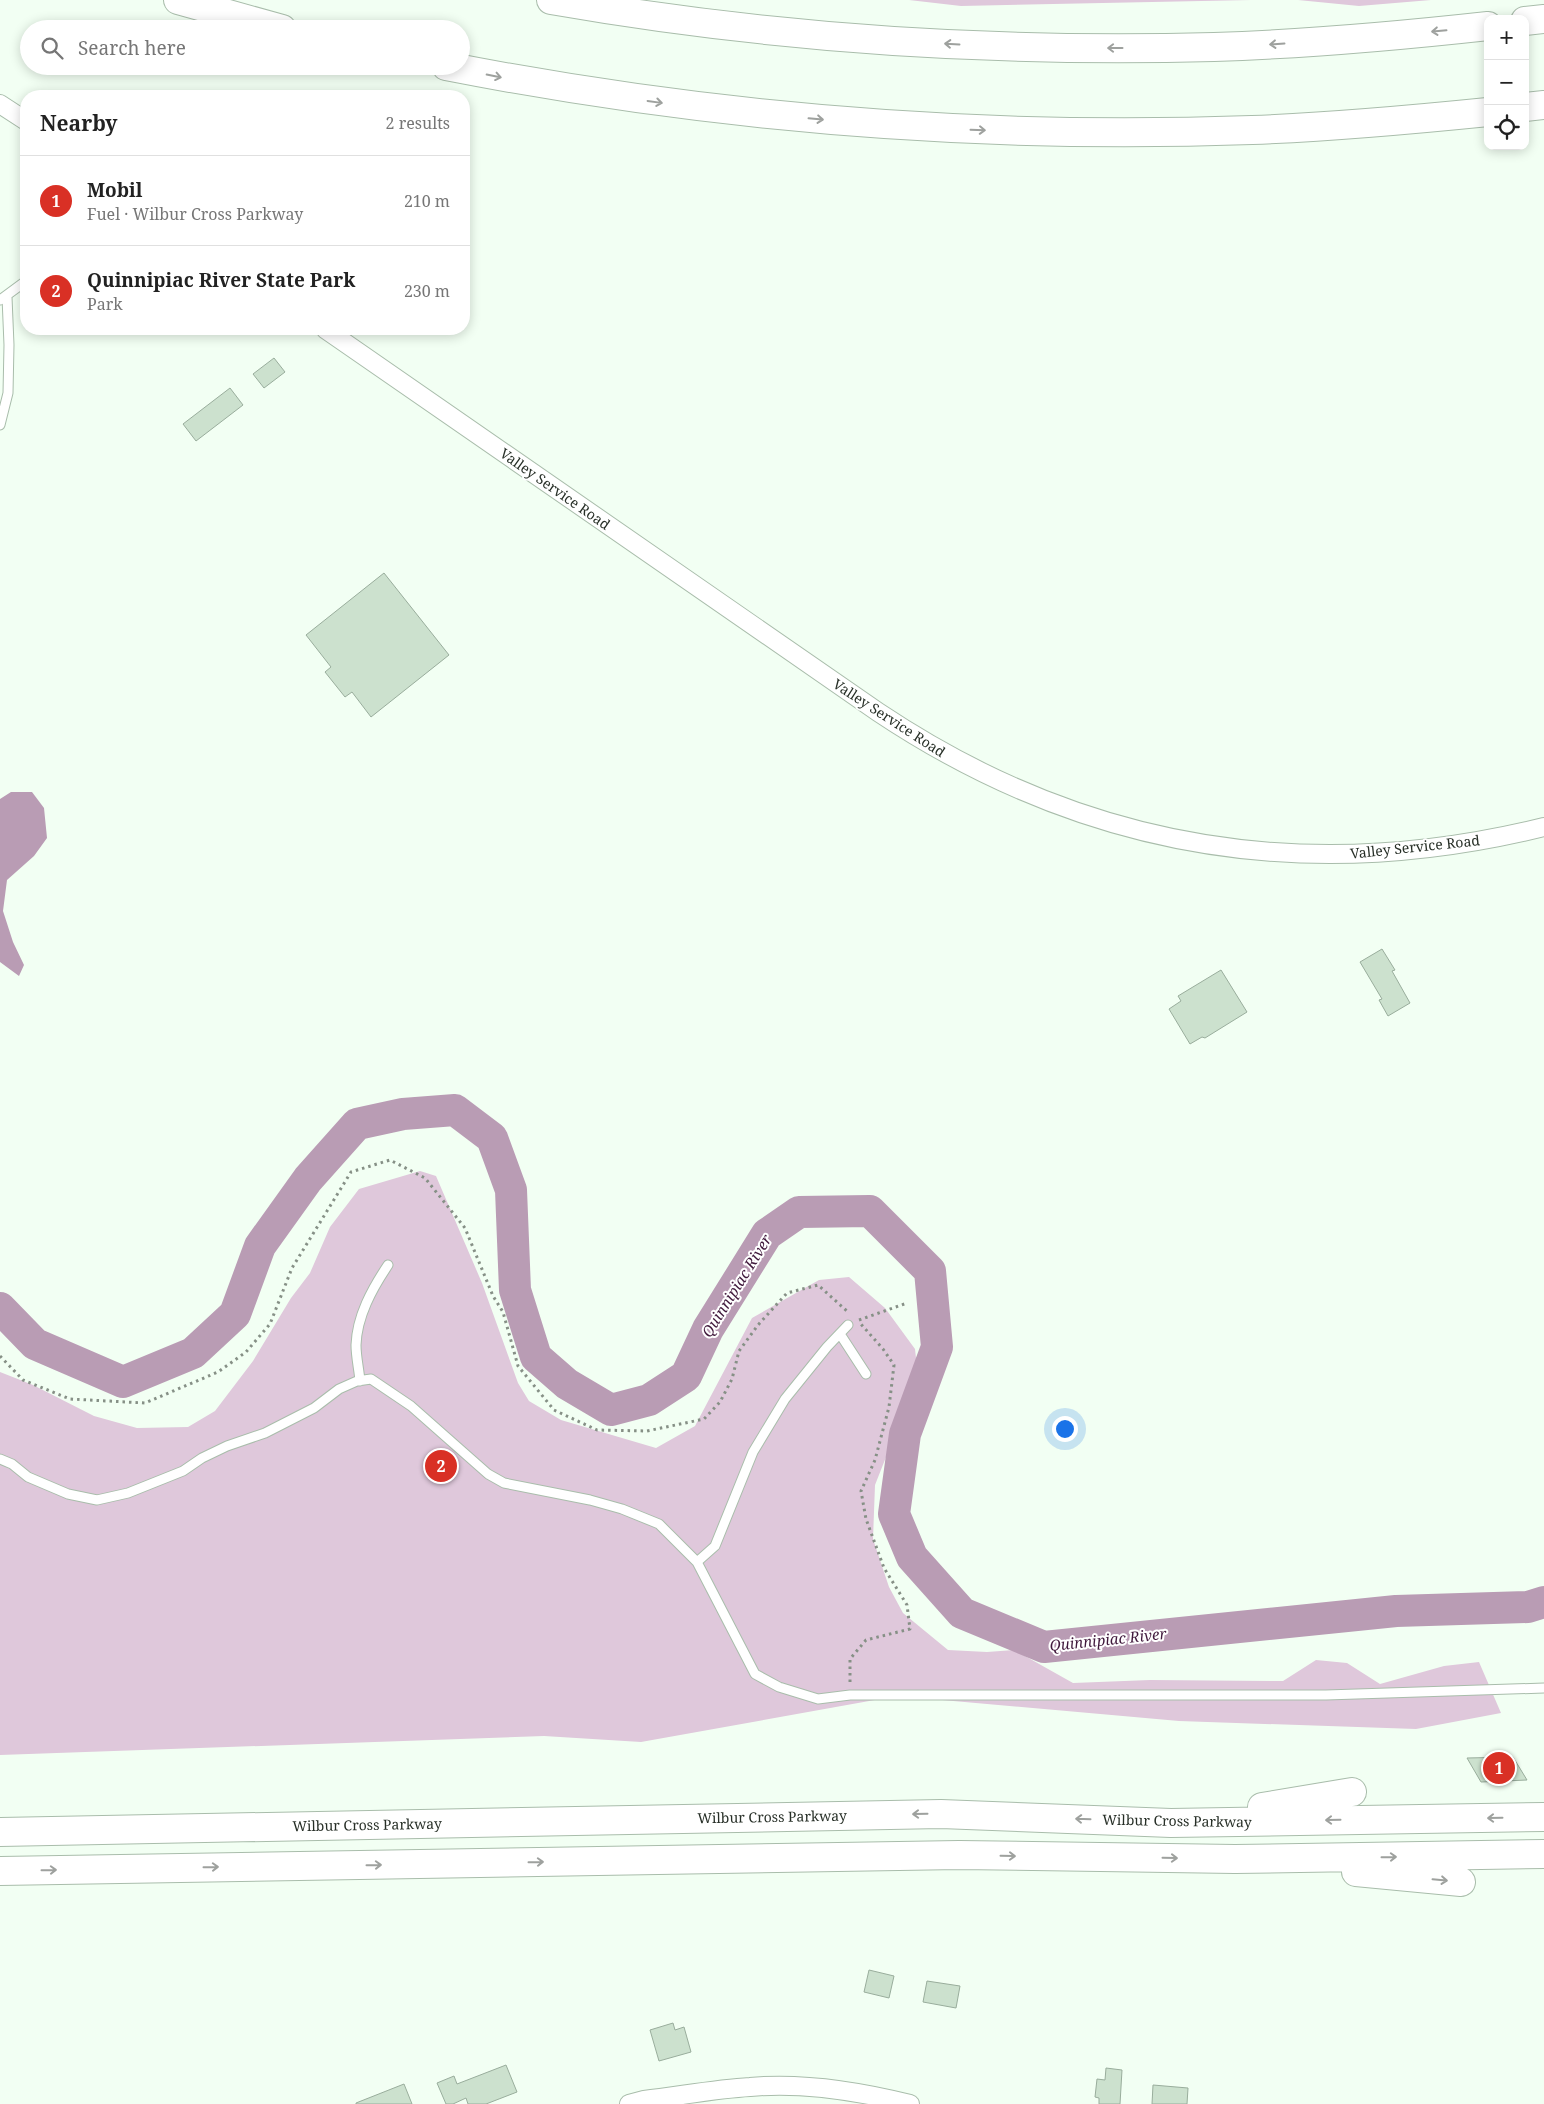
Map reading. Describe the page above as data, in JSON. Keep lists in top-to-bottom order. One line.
{"streets":{"highway":["Wilbur Cross Parkway"],"street":["Valley Service Road"]},"water":["Quinnipiac River"],"page":{"map_buttons":["+","−"],"search":"Search here","heading":["Nearby","2 results"],"list":[{"mark":"1","name":"Mobil","note":"Fuel · Wilbur Cross Parkway","value":"210 m"},{"mark":"2","name":"Quinnipiac River State Park","note":"Park","value":"230 m"}],"pins":["2","1"]}}
